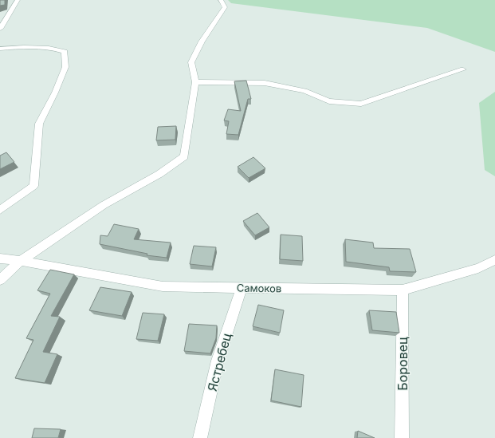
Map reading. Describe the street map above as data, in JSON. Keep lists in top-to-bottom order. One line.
{"streets":{"street":["Самоков","Ястребец","Боровец"]},"crossings":[["Самоков","Ястребец"],["Самоков","Боровец"]]}
